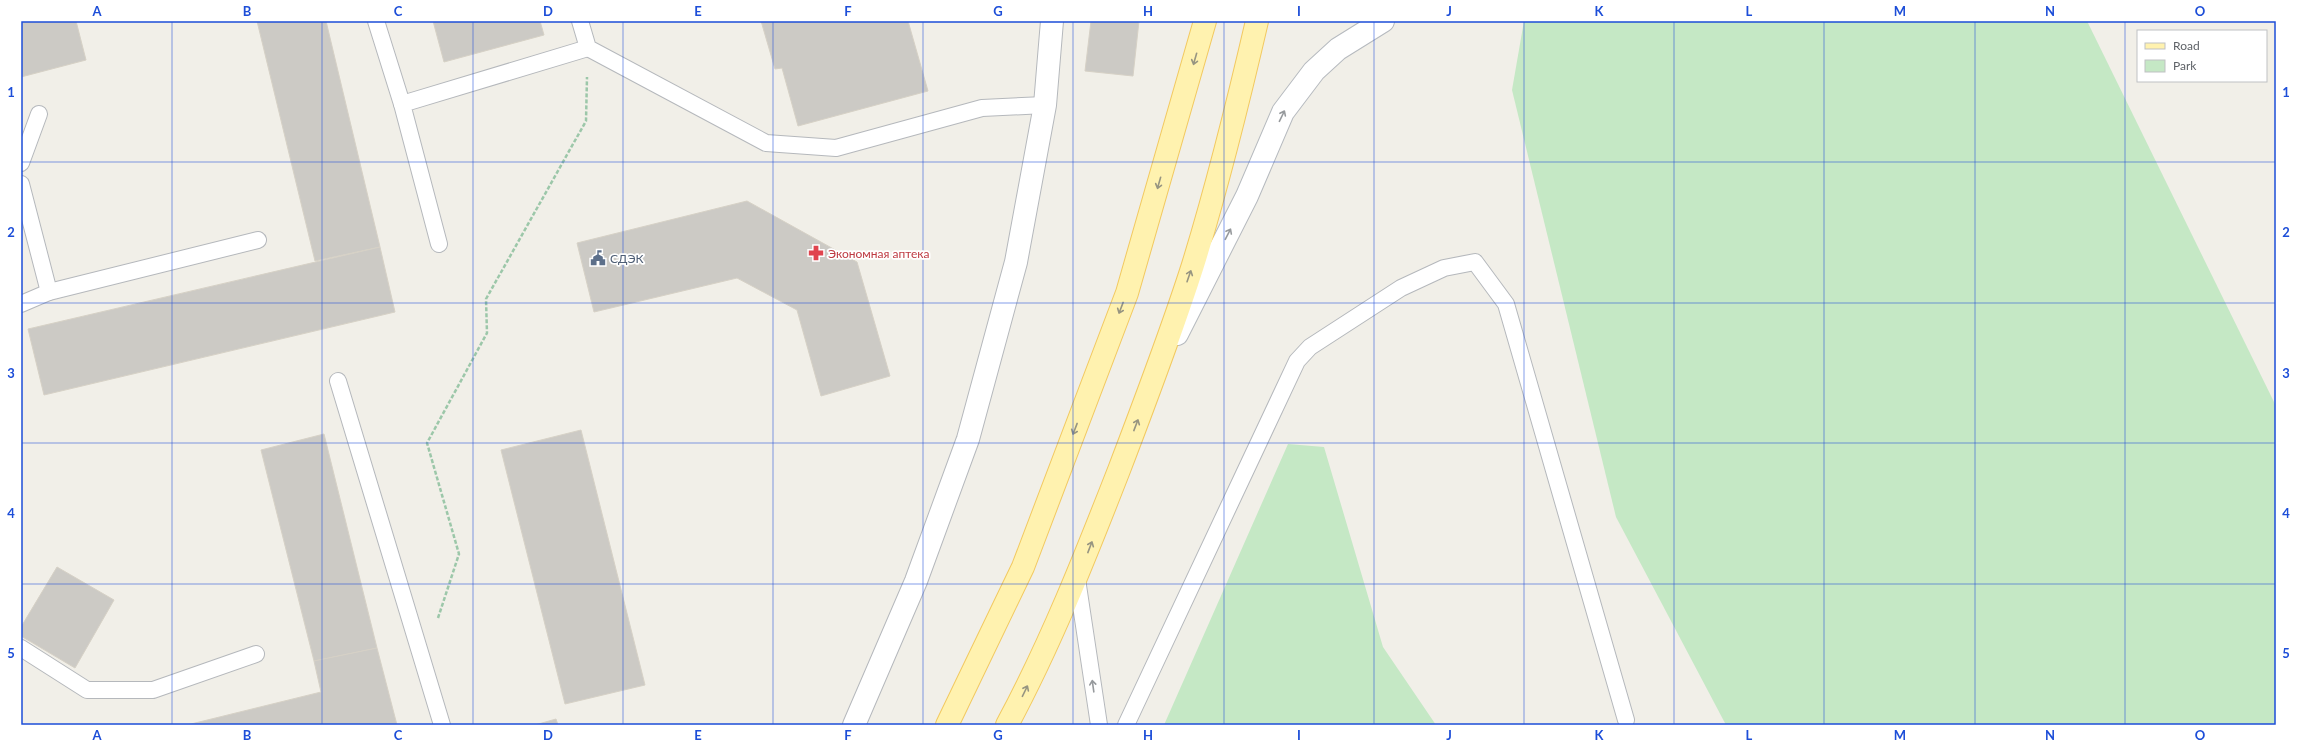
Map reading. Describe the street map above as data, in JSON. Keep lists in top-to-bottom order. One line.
{"places":{"pharmacy":["Экономная аптека"],"public building":["СДЭК"]},"legend":["Road","Park"],"grid":{"columns":["A","B","C","D","E","F","G","H","I","J","K","L","M","N","O"],"rows":["1","2","3","4","5"]}}
